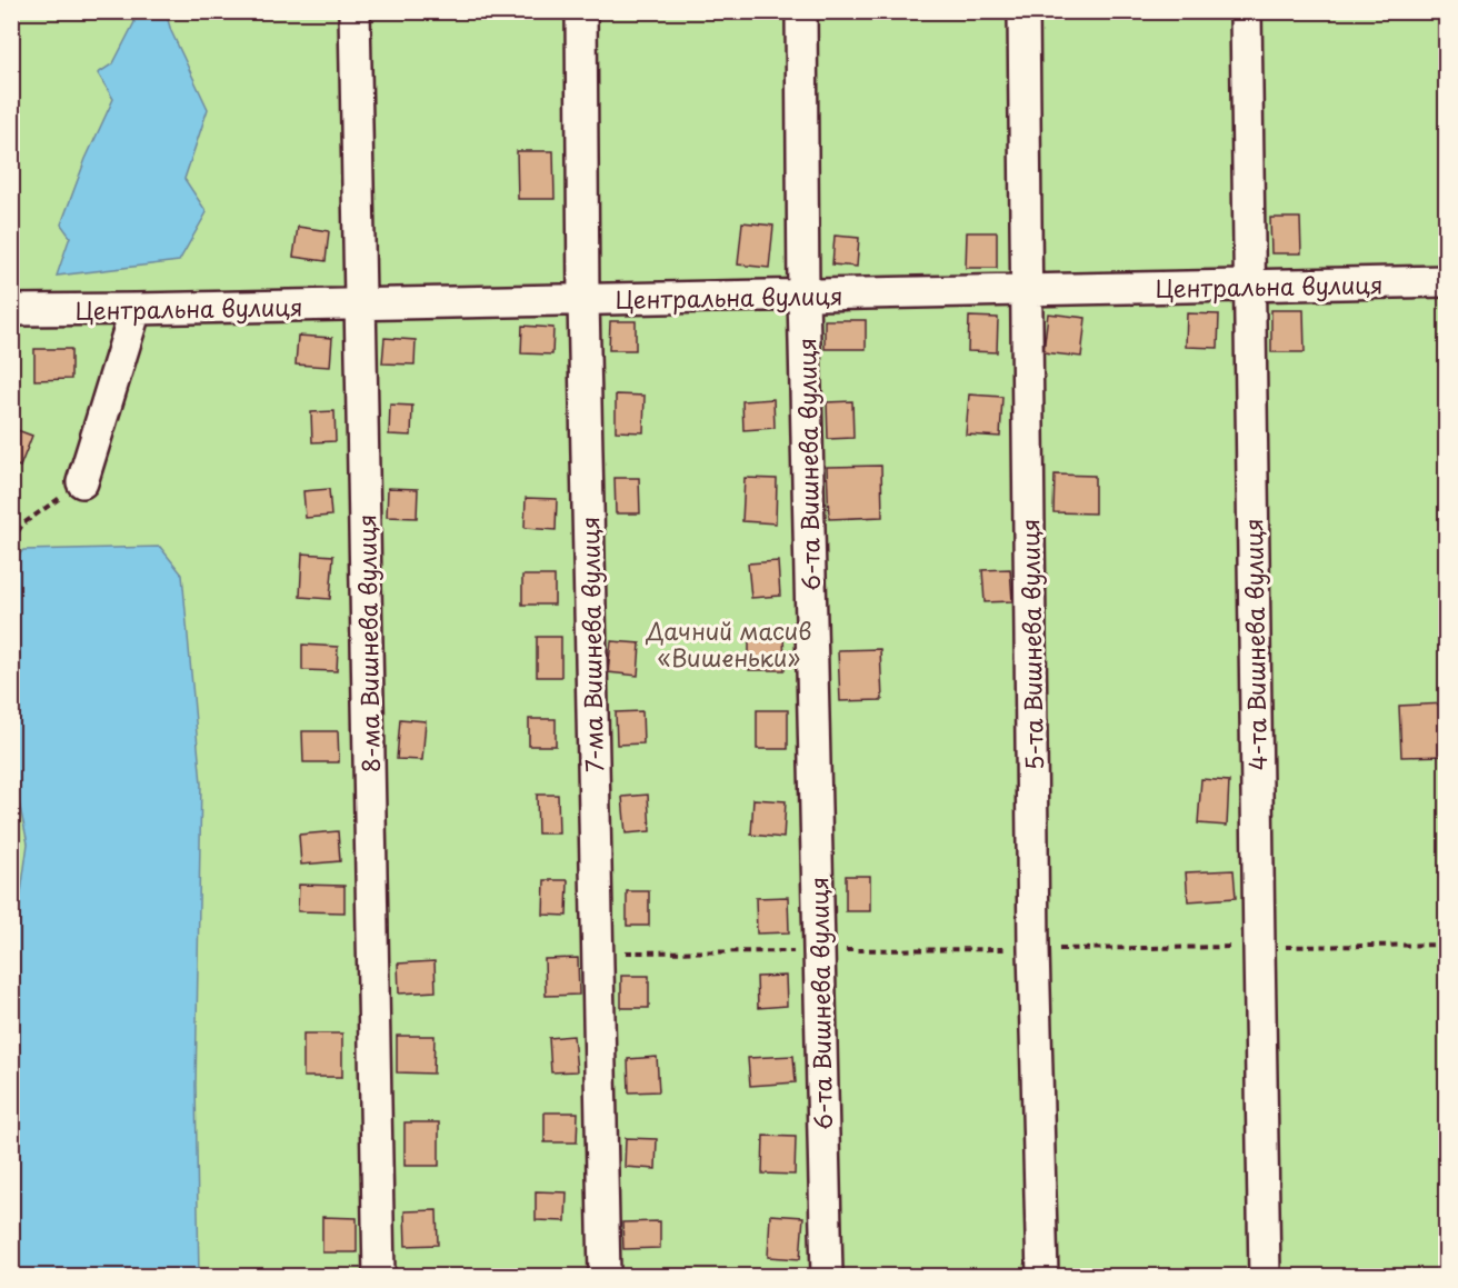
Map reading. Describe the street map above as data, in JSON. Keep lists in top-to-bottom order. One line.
{"streets":{"street":["Центральна вулиця","6-та Вишнева вулиця","8-ма Вишнева вулиця","7-ма Вишнева вулиця","5-та Вишнева вулиця","4-та Вишнева вулиця"]},"crossings":[["Центральна вулиця","6-та Вишнева вулиця"],["Центральна вулиця","8-ма Вишнева вулиця"],["Центральна вулиця","7-ма Вишнева вулиця"],["Центральна вулиця","5-та Вишнева вулиця"],["Центральна вулиця","4-та Вишнева вулиця"]],"parks":["Дачний масив «Вишеньки»"]}
